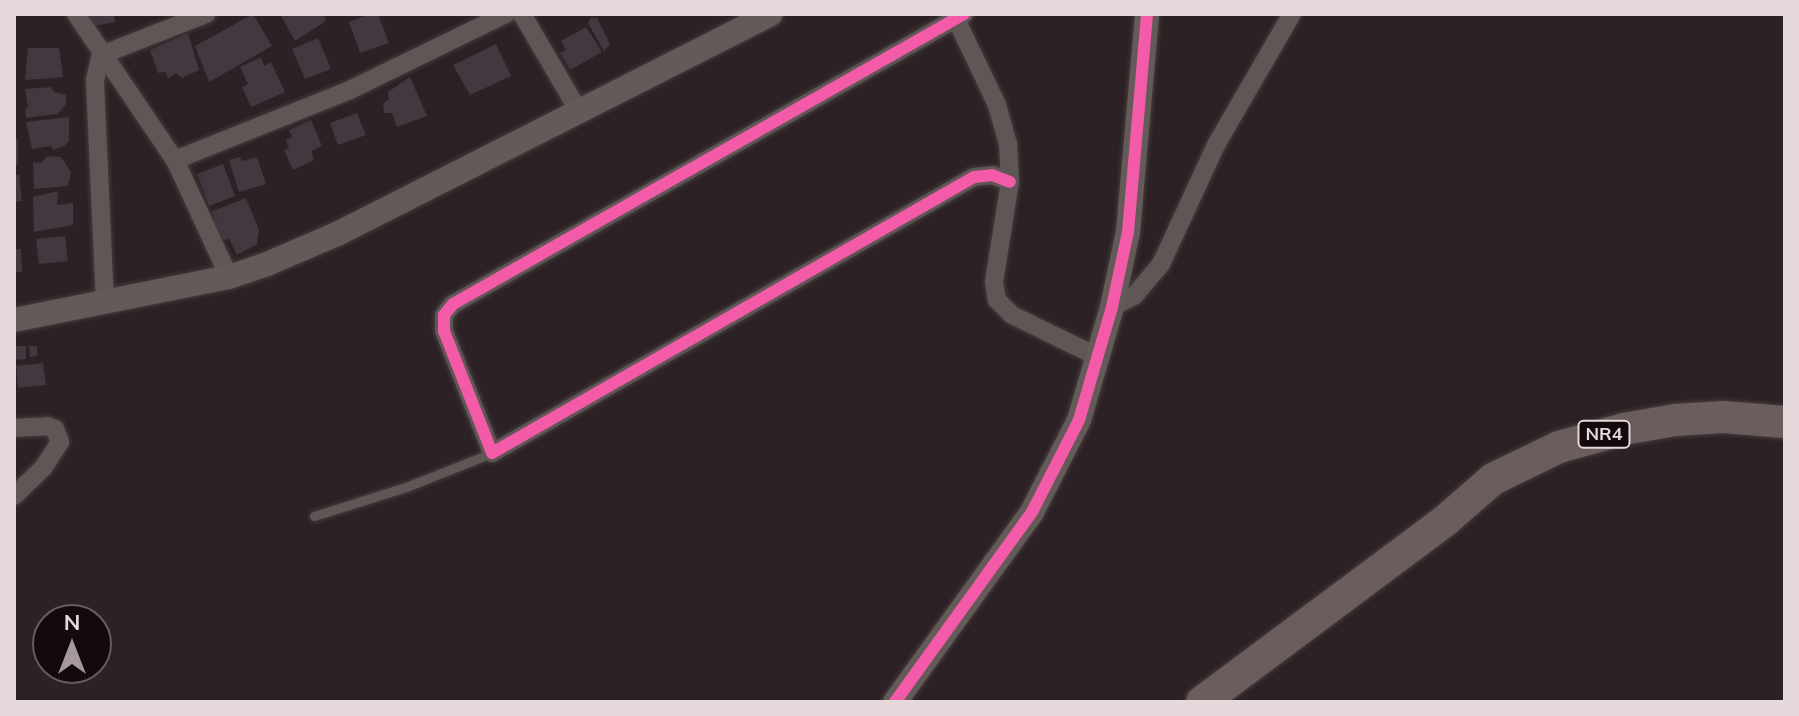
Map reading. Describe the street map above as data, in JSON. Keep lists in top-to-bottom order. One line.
{"streets":{"highway":["NR4"]},"north":"top"}
